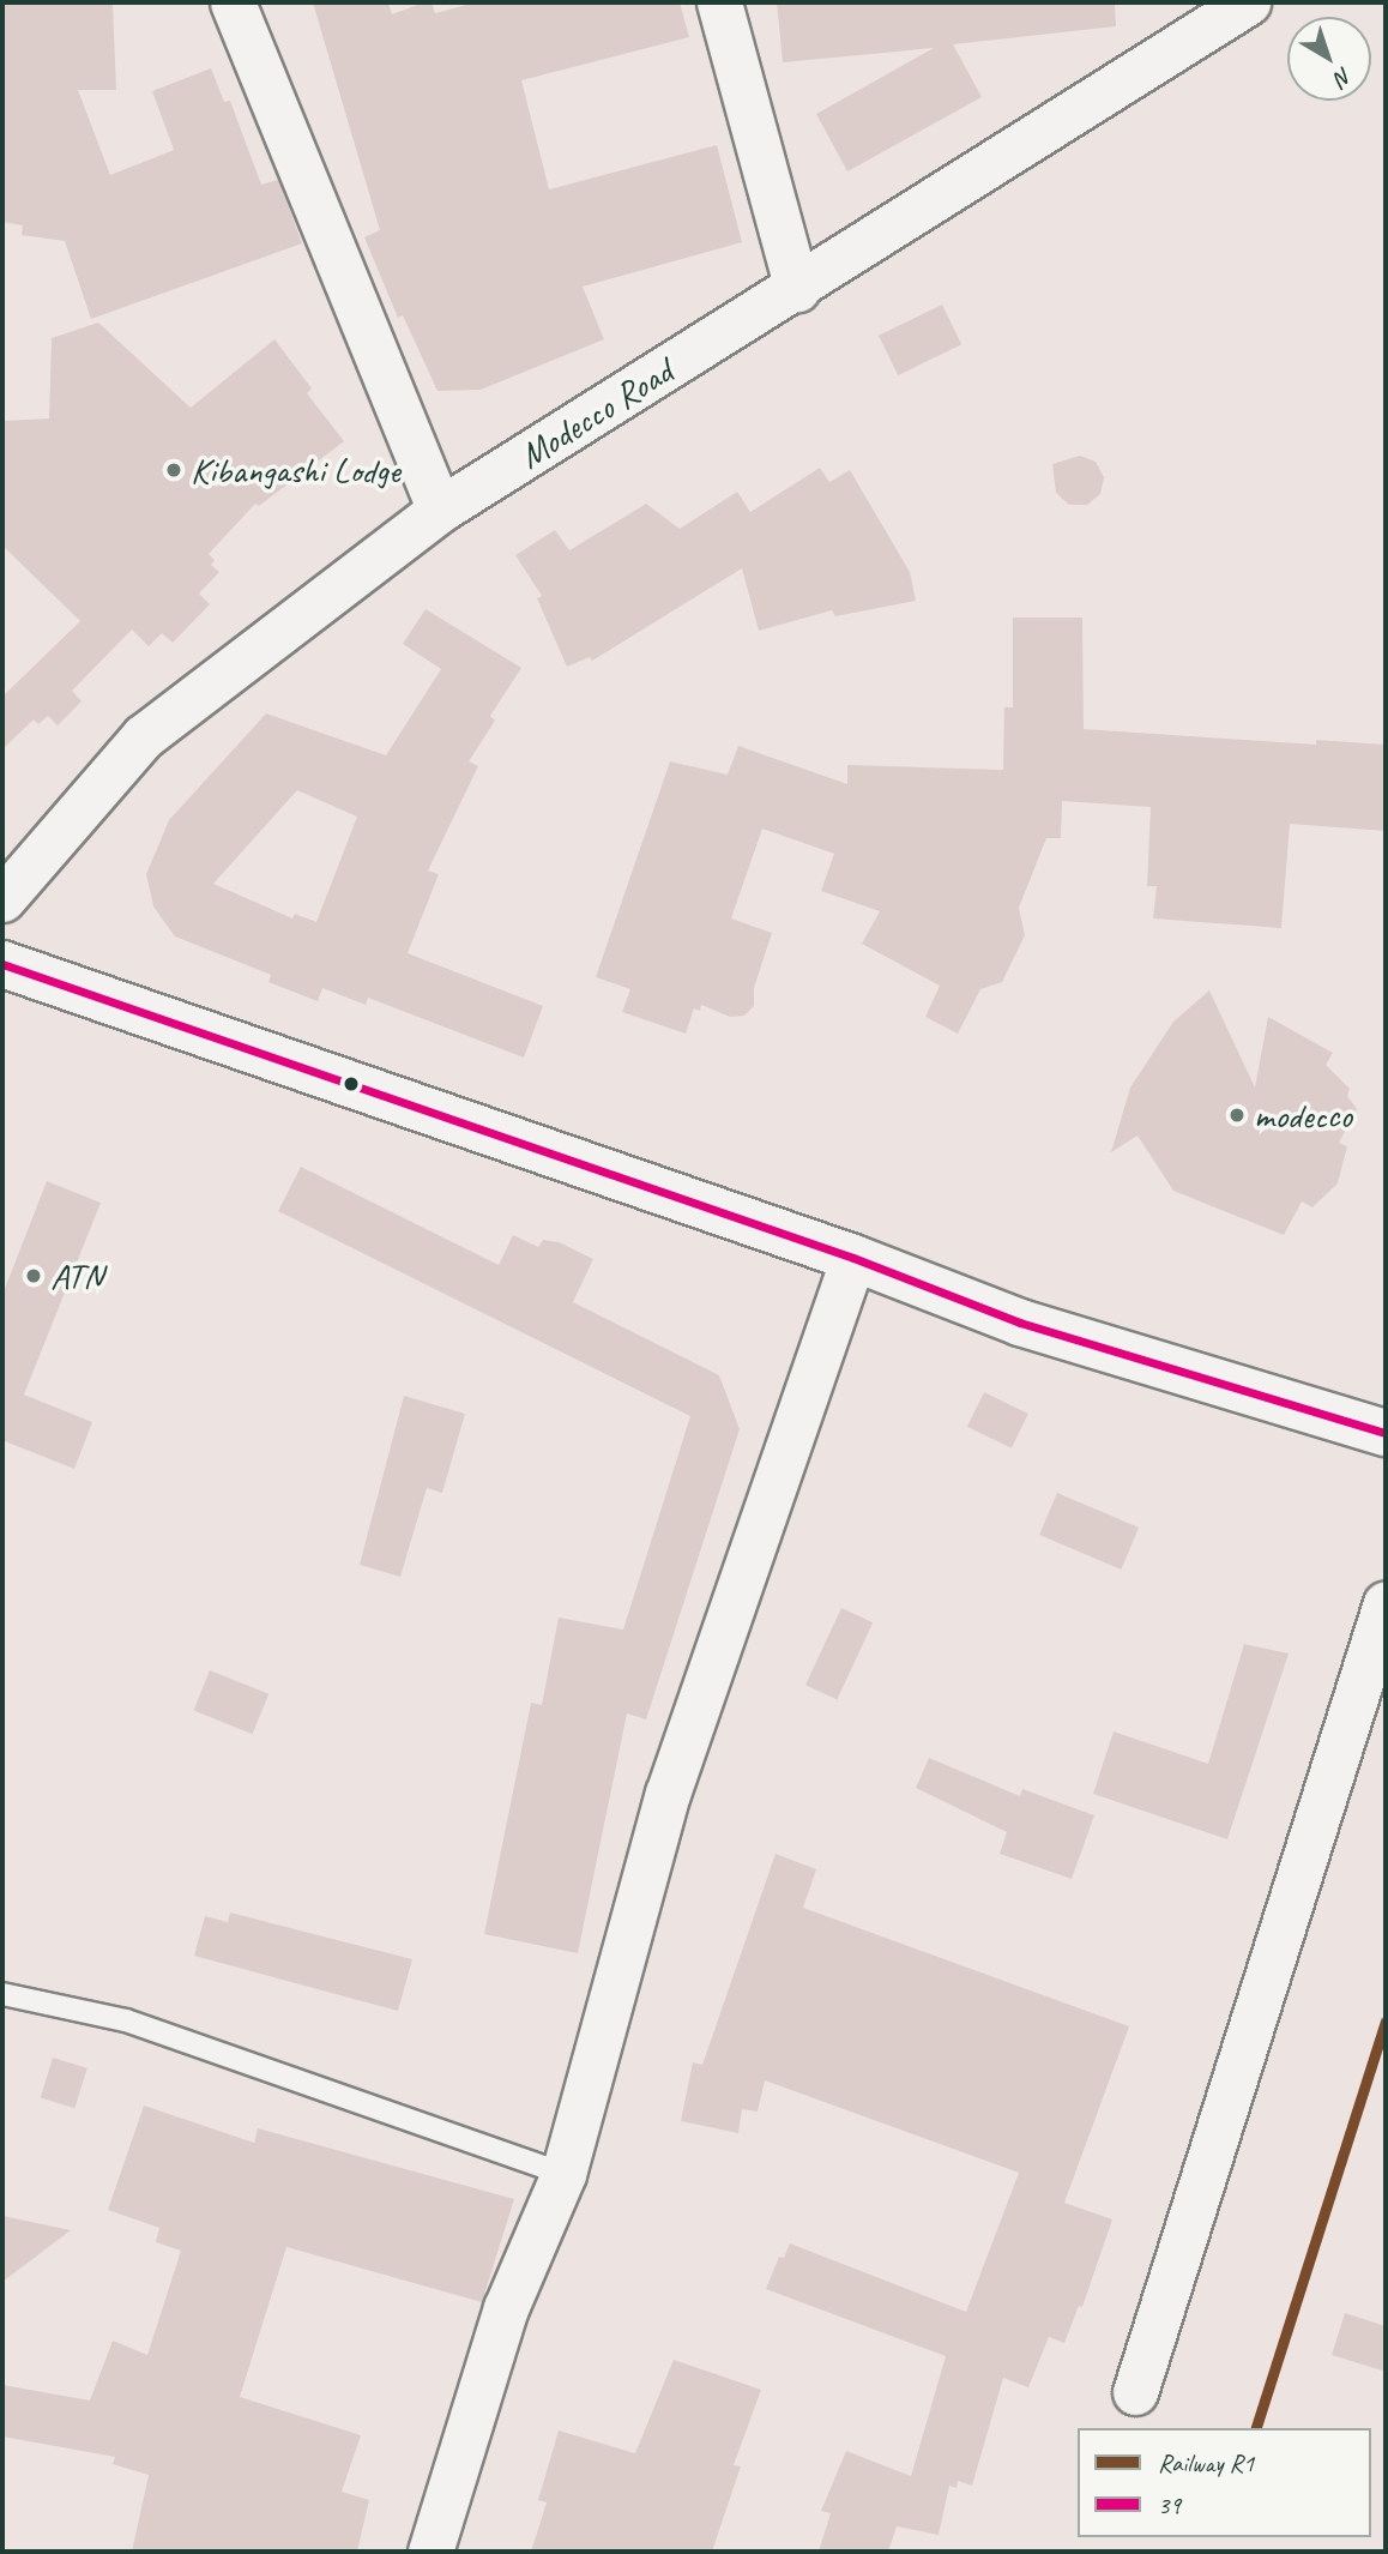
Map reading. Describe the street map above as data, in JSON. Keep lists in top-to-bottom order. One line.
{"streets":{"street":["Modecco Road"]},"places":["Kibangashi Lodge","modecco","ATN"],"lines":["transit line 39","rail line R1"],"legend":["Railway R1","39"],"north":"bottom right"}
